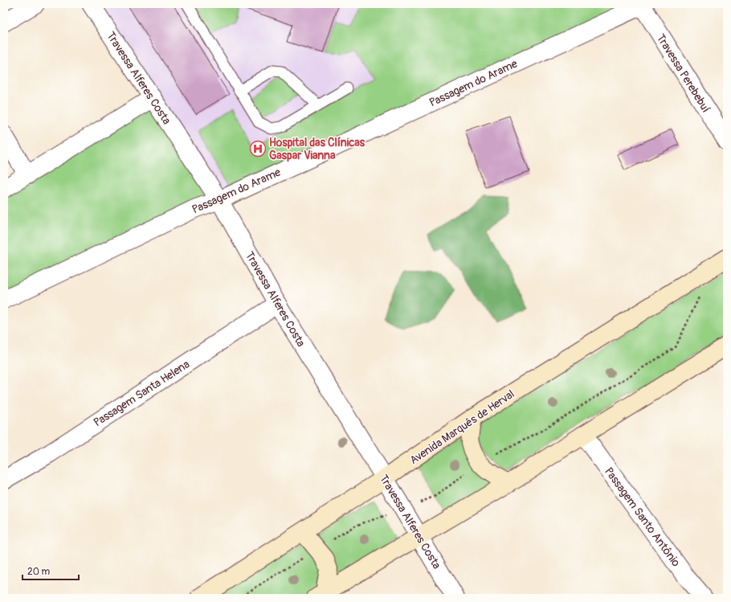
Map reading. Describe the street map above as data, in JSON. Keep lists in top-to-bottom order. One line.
{"streets":{"main road":["Avenida Marquês de Herval"],"street":["Travessa Perebebuí","Travessa Alferes Costa","Passagem do Arame","Passagem Santa Helena","Passagem Santo Antônio"]},"crossings":[["Travessa Perebebuí","Passagem do Arame"],["Travessa Alferes Costa","Passagem do Arame"],["Travessa Alferes Costa","Passagem Santa Helena"],["Travessa Alferes Costa","Avenida Marquês de Herval"]],"places":{"hospital":["Hospital das Clínicas Gaspar Vianna"]},"scale_bar":"20 m"}
